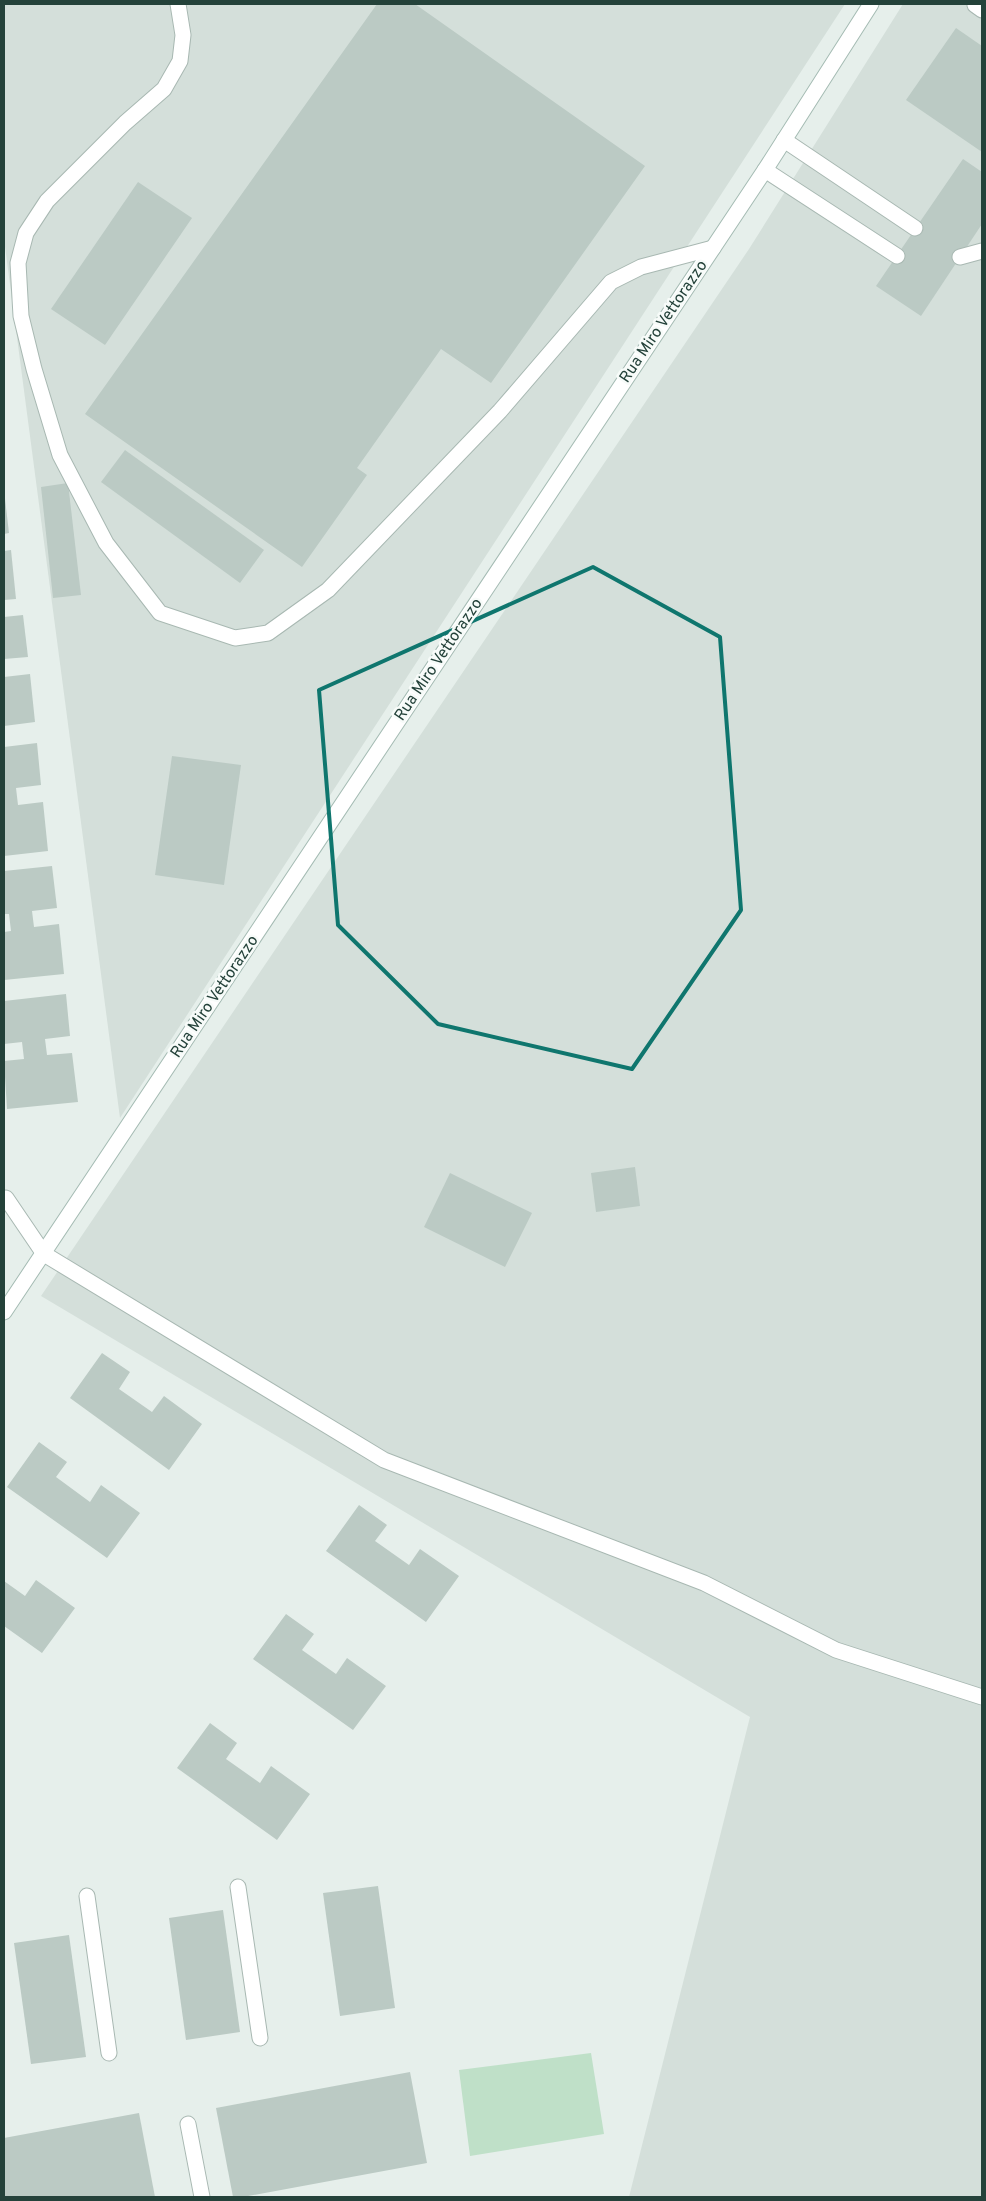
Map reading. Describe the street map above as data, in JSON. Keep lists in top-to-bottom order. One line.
{"streets":{"street":["Rua Miro Vettorazzo"]}}
